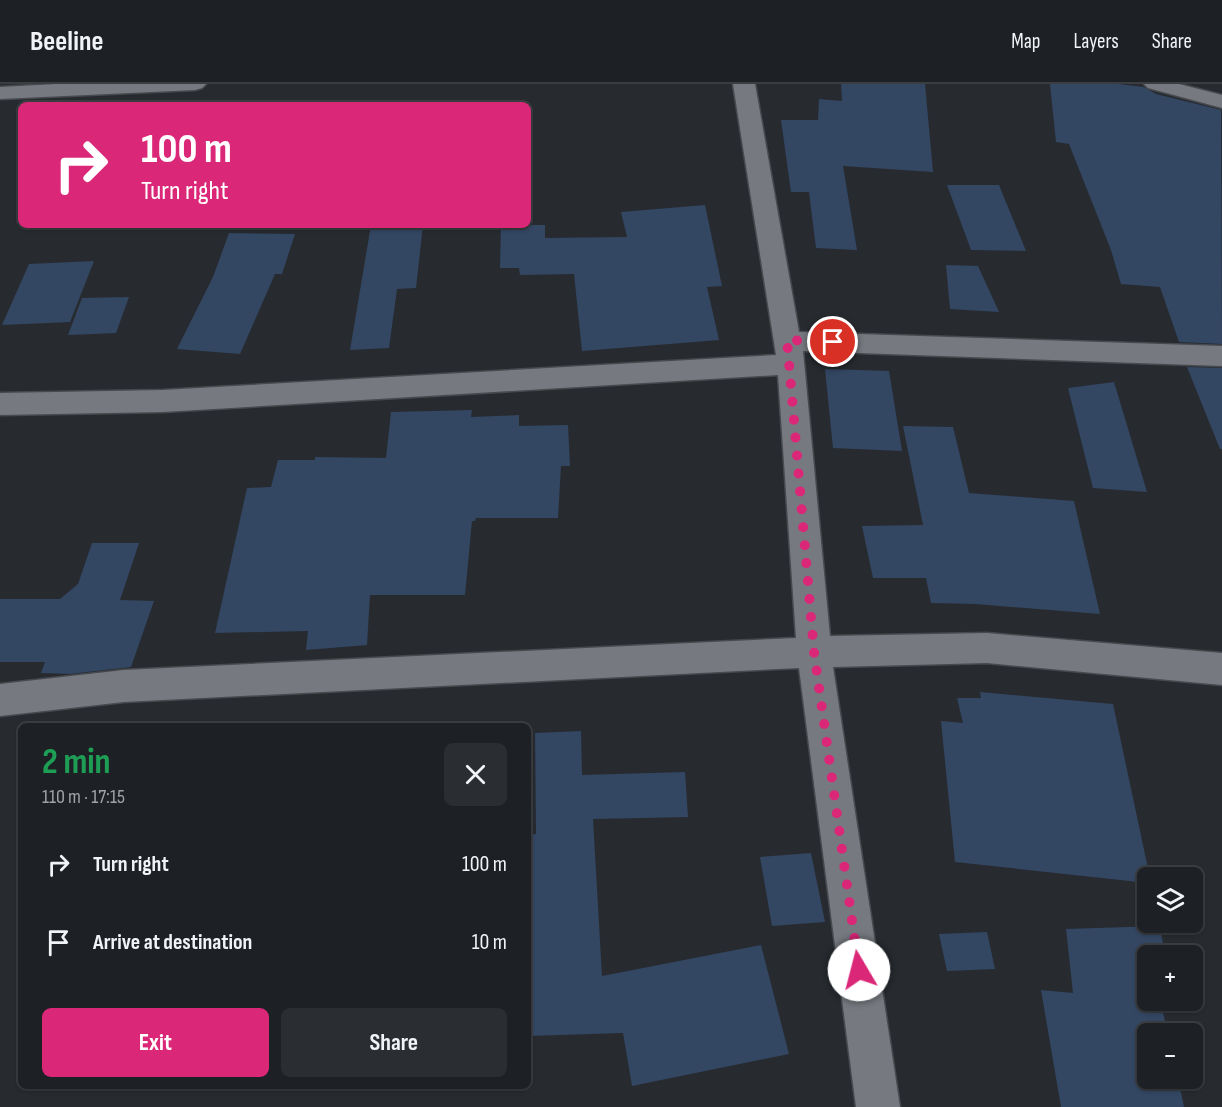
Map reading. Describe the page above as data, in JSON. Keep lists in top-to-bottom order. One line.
{"page":{"header":"Beeline","nav":["Map","Layers","Share"],"turn":["100 m","Turn right"],"heading":["2 min","110 m · 17:15"],"list":[{"name":"Turn right","value":"100 m"},{"name":"Arrive at destination","value":"10 m"}],"map_buttons":["+","−"],"buttons":["Exit","Share"]}}
